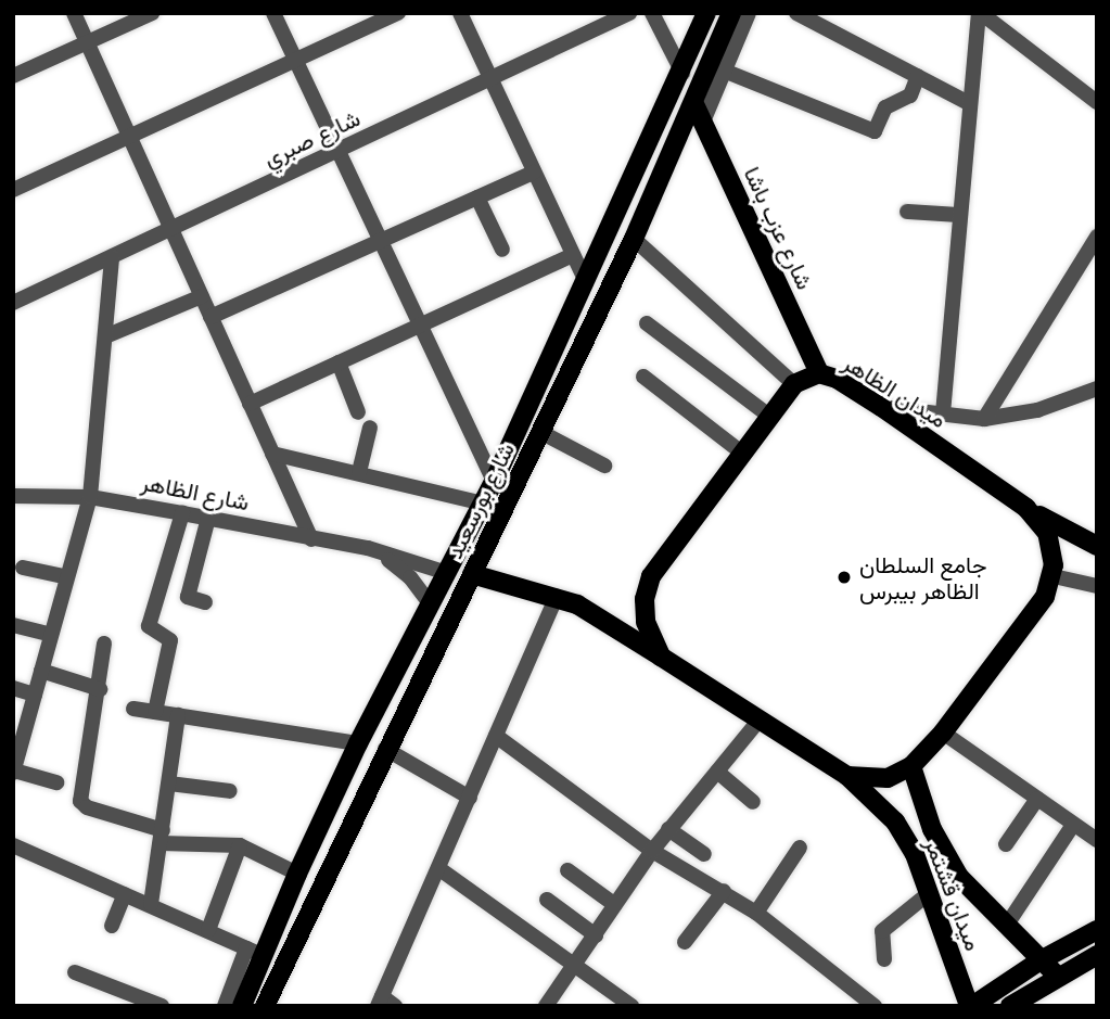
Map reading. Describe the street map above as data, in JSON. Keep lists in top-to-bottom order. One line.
{"streets":{"main road":["شارع عزب باشا","ميدان الظاهر","شارع بورسعيد","ميدان قشتمر"],"street":["شارع صبري","شارع الظاهر"]},"crossings":[["شارع عزب باشا","ميدان الظاهر"],["شارع عزب باشا","شارع بورسعيد"],["شارع الظاهر","شارع بورسعيد"]],"places":["جامع السلطان الظاهر بيبرس"]}
